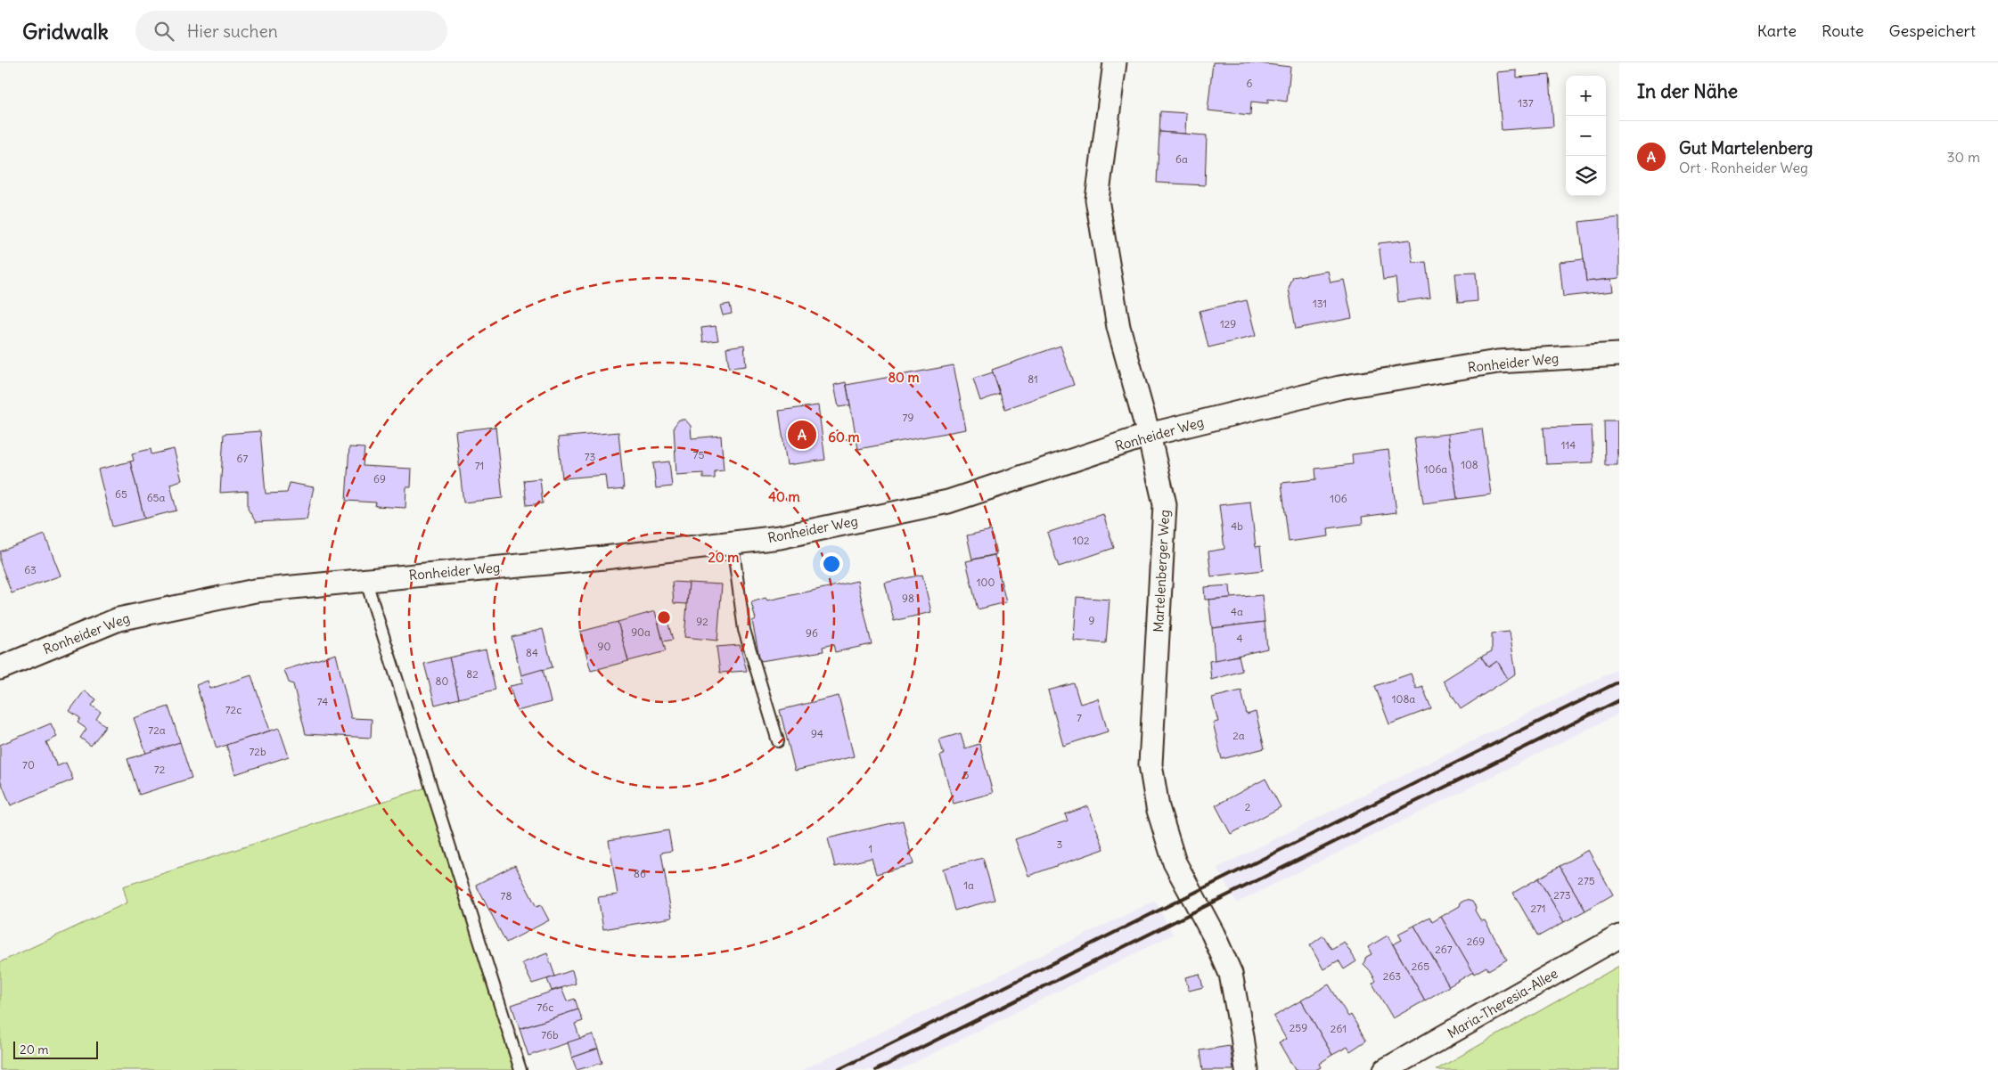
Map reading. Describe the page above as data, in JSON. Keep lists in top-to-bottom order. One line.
{"streets":{"street":["Ronheider Weg","Martelenberger Weg","Maria-Theresia-Allee"]},"crossings":[["Ronheider Weg","Martelenberger Weg"]],"house_numbers":["6","137","6a","131","129","81","79","114","75","73","67","108","71","106a","69","65","65a","106","4b","102","63","100","98","4a","9","92","90a","96","4","90","84","82","80","108a","74","72c","7","72a","94","2a","72b","70","72","5","2","3","1","86","275","1a","273","78","271","269","267","265","263","76c","259","261","76b"],"scale_bar":"20 m","page":{"header":"Gridwalk","search":"Hier suchen","nav":["Karte","Route","Gespeichert"],"heading":"In der Nähe","map_buttons":["+","−"],"list":[{"mark":"A","name":"Gut Martelenberg","note":"Ort · Ronheider Weg","value":"30 m"}],"pins":"A","scale":"20 m"},"rings":["80 m","60 m","40 m","20 m"]}
